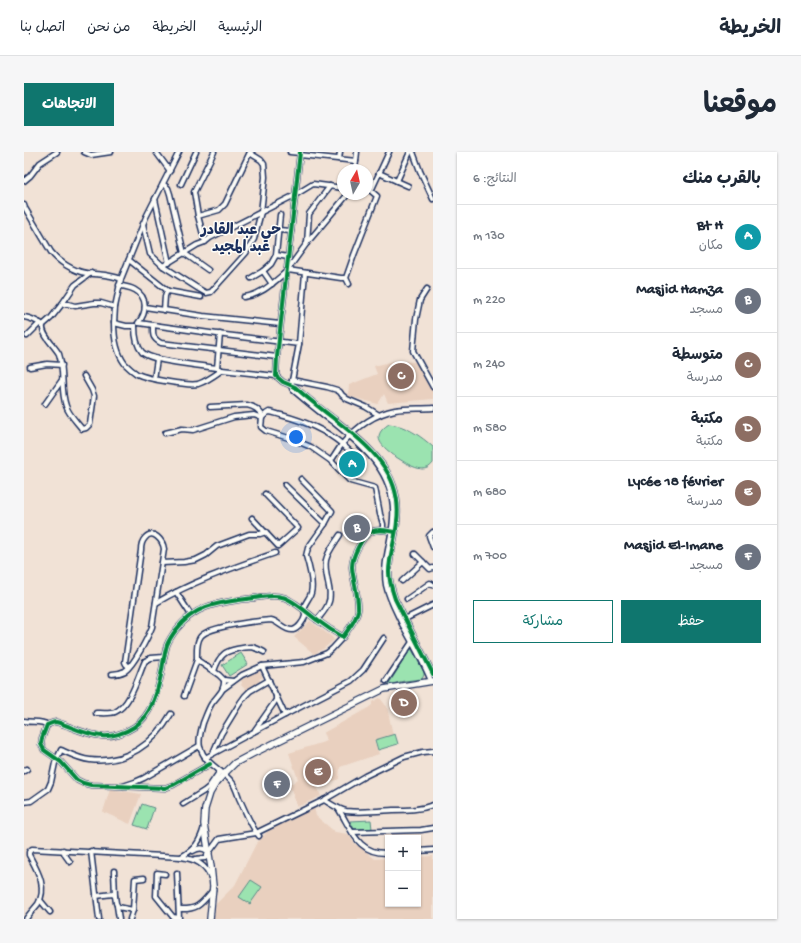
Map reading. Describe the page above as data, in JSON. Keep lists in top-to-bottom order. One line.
{"districts":["حي عبد القادر عبد المجيد"],"north":"top","page":{"header":"الخريطة","nav":["الرئيسية","الخريطة","من نحن","اتصل بنا"],"title":"موقعنا","buttons":["الاتجاهات",["حفظ","مشاركة"]],"heading":["بالقرب منك","النتائج: 6"],"list":[{"mark":"A","name":"Bt H","note":"مكان","value":"130 m"},{"mark":"B","name":"Masjid Hamza","note":"مسجد","value":"220 m"},{"mark":"C","name":"متوسطة","note":"مدرسة","value":"240 m"},{"mark":"D","name":"مكتبة","note":"مكتبة","value":"580 m"},{"mark":"E","name":"Lycée 18 février","note":"مدرسة","value":"680 m"},{"mark":"F","name":"Masjid El-Imane","note":"مسجد","value":"700 m"}],"pins":["C","A","B","D","E","F"],"map_buttons":["+","−"]}}
